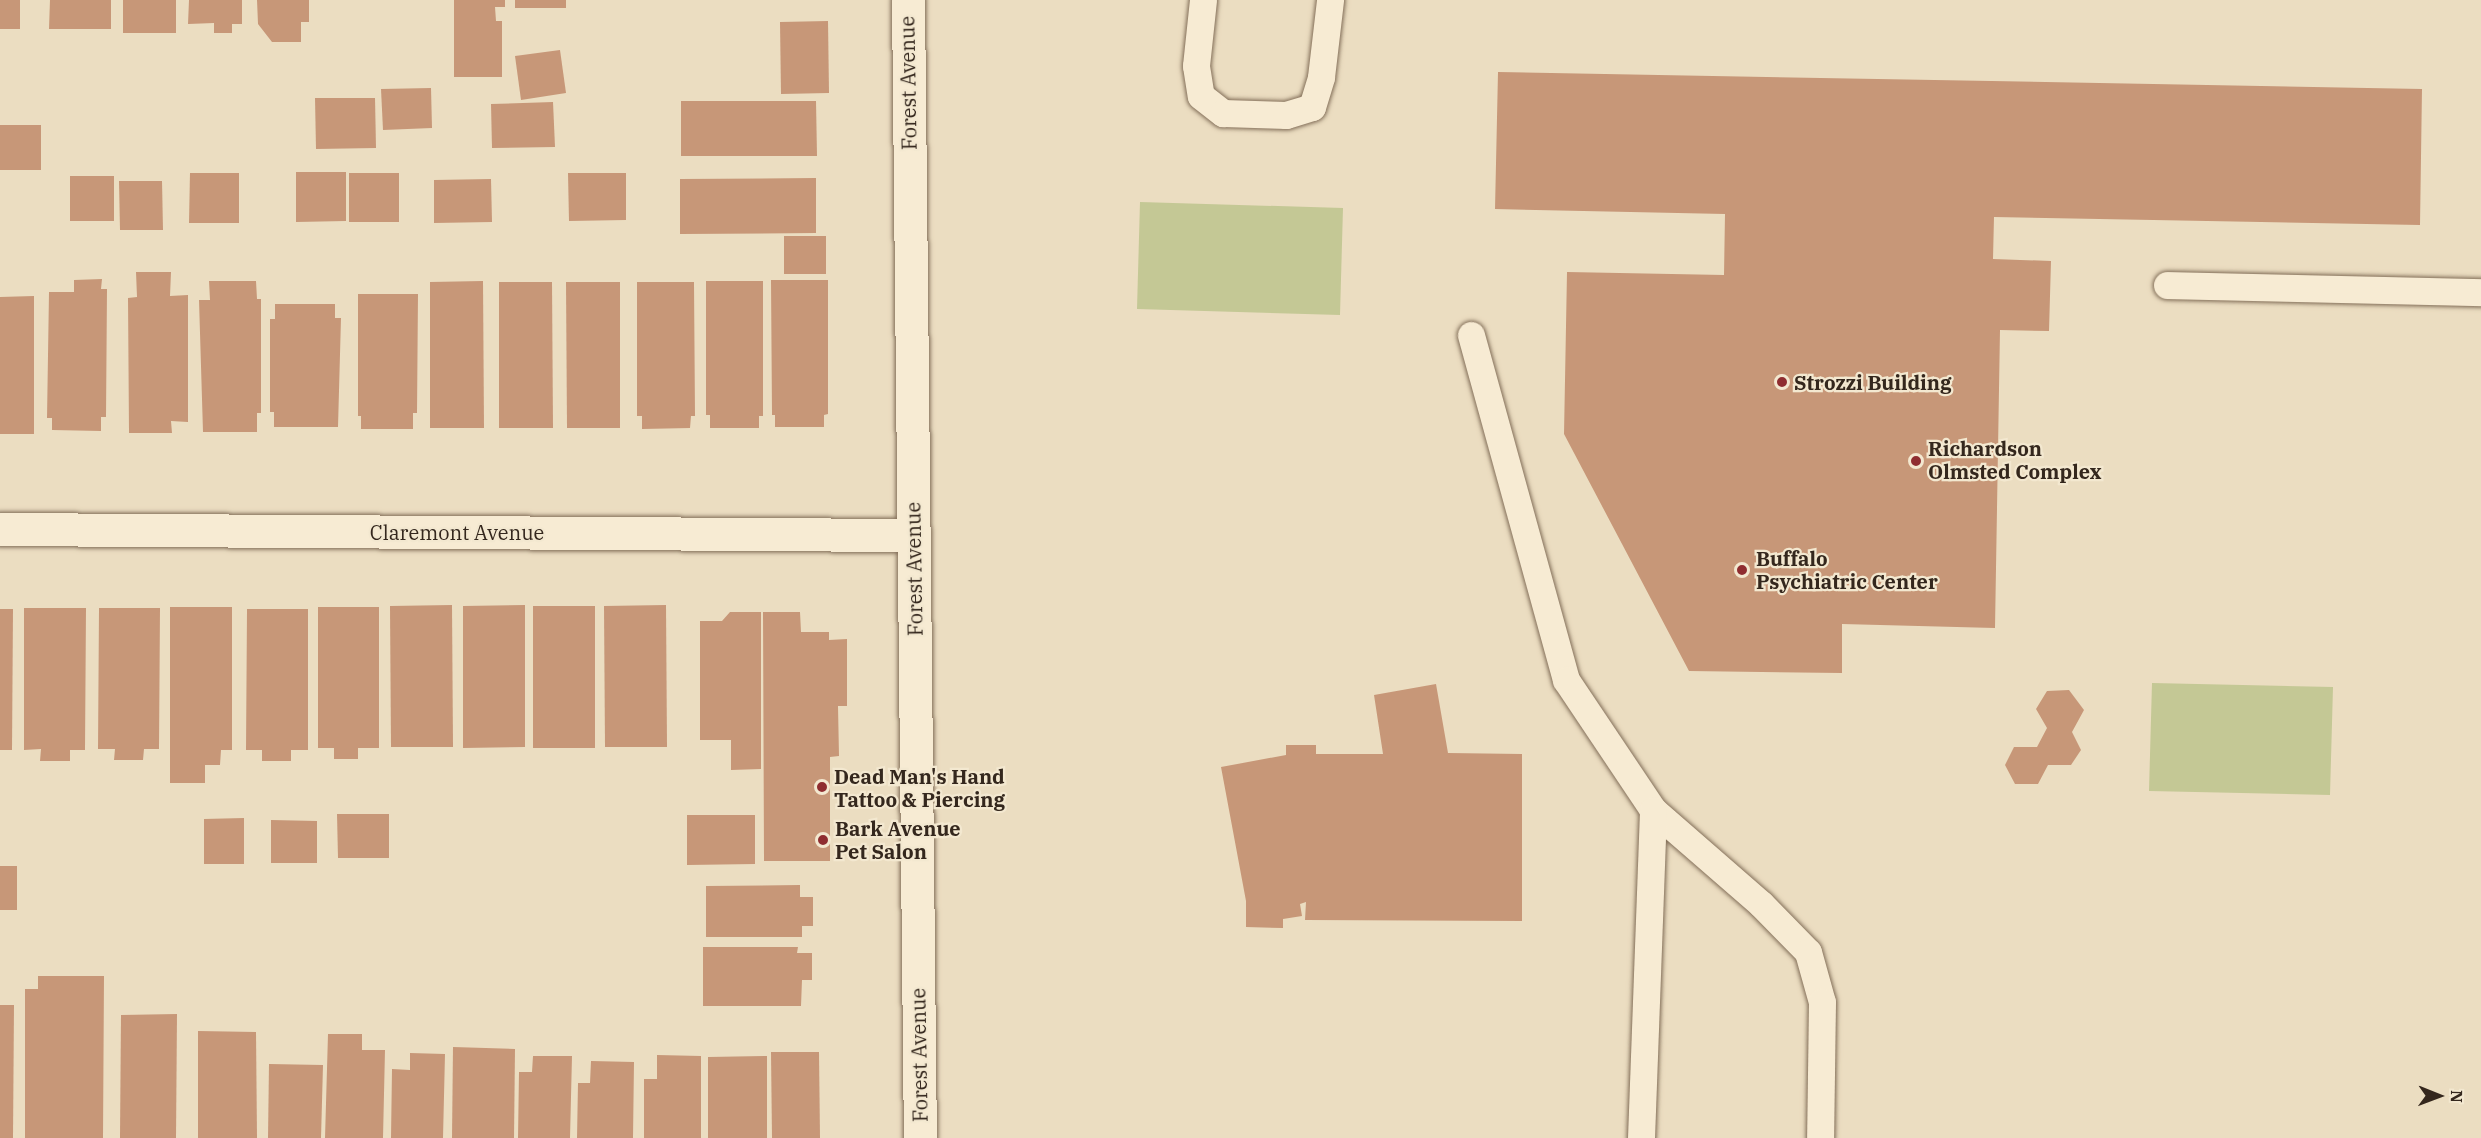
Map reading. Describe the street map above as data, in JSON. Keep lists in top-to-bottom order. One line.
{"streets":{"street":["Forest Avenue","Claremont Avenue"]},"crossings":[["Forest Avenue","Claremont Avenue"]],"places":["Strozzi Building","Richardson Olmsted Complex","Buffalo Psychiatric Center","Dead Man's Hand Tattoo & Piercing","Bark Avenue Pet Salon"],"north":"right"}
